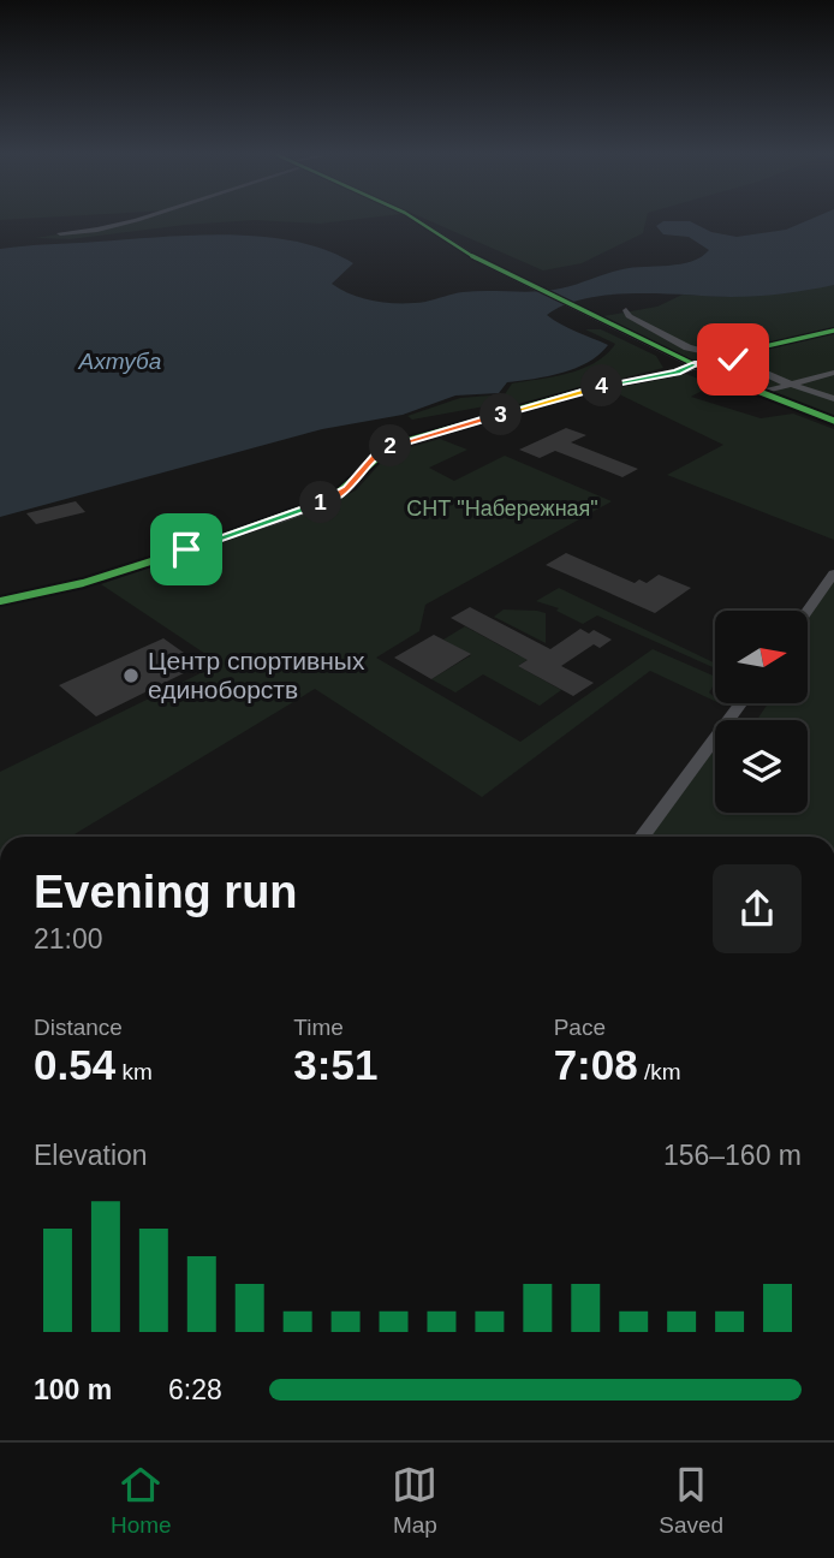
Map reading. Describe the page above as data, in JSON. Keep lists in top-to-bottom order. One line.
{"water":["Ахтуба"],"parks":["СНТ \"Набережная\""],"places":["Центр спортивных единоборств"],"north":"right","page":{"pins":["4","3","2","1"],"heading":["Evening run","21:00"],"stats":[["Distance","0.54 km"],["Time","3:51"],["Pace","7:08 /km"]],"chart":["Elevation","156–160 m"],"list":[{"name":"100 m","note":"6:28"}],"tabs":["Home","Map","Saved"]}}
